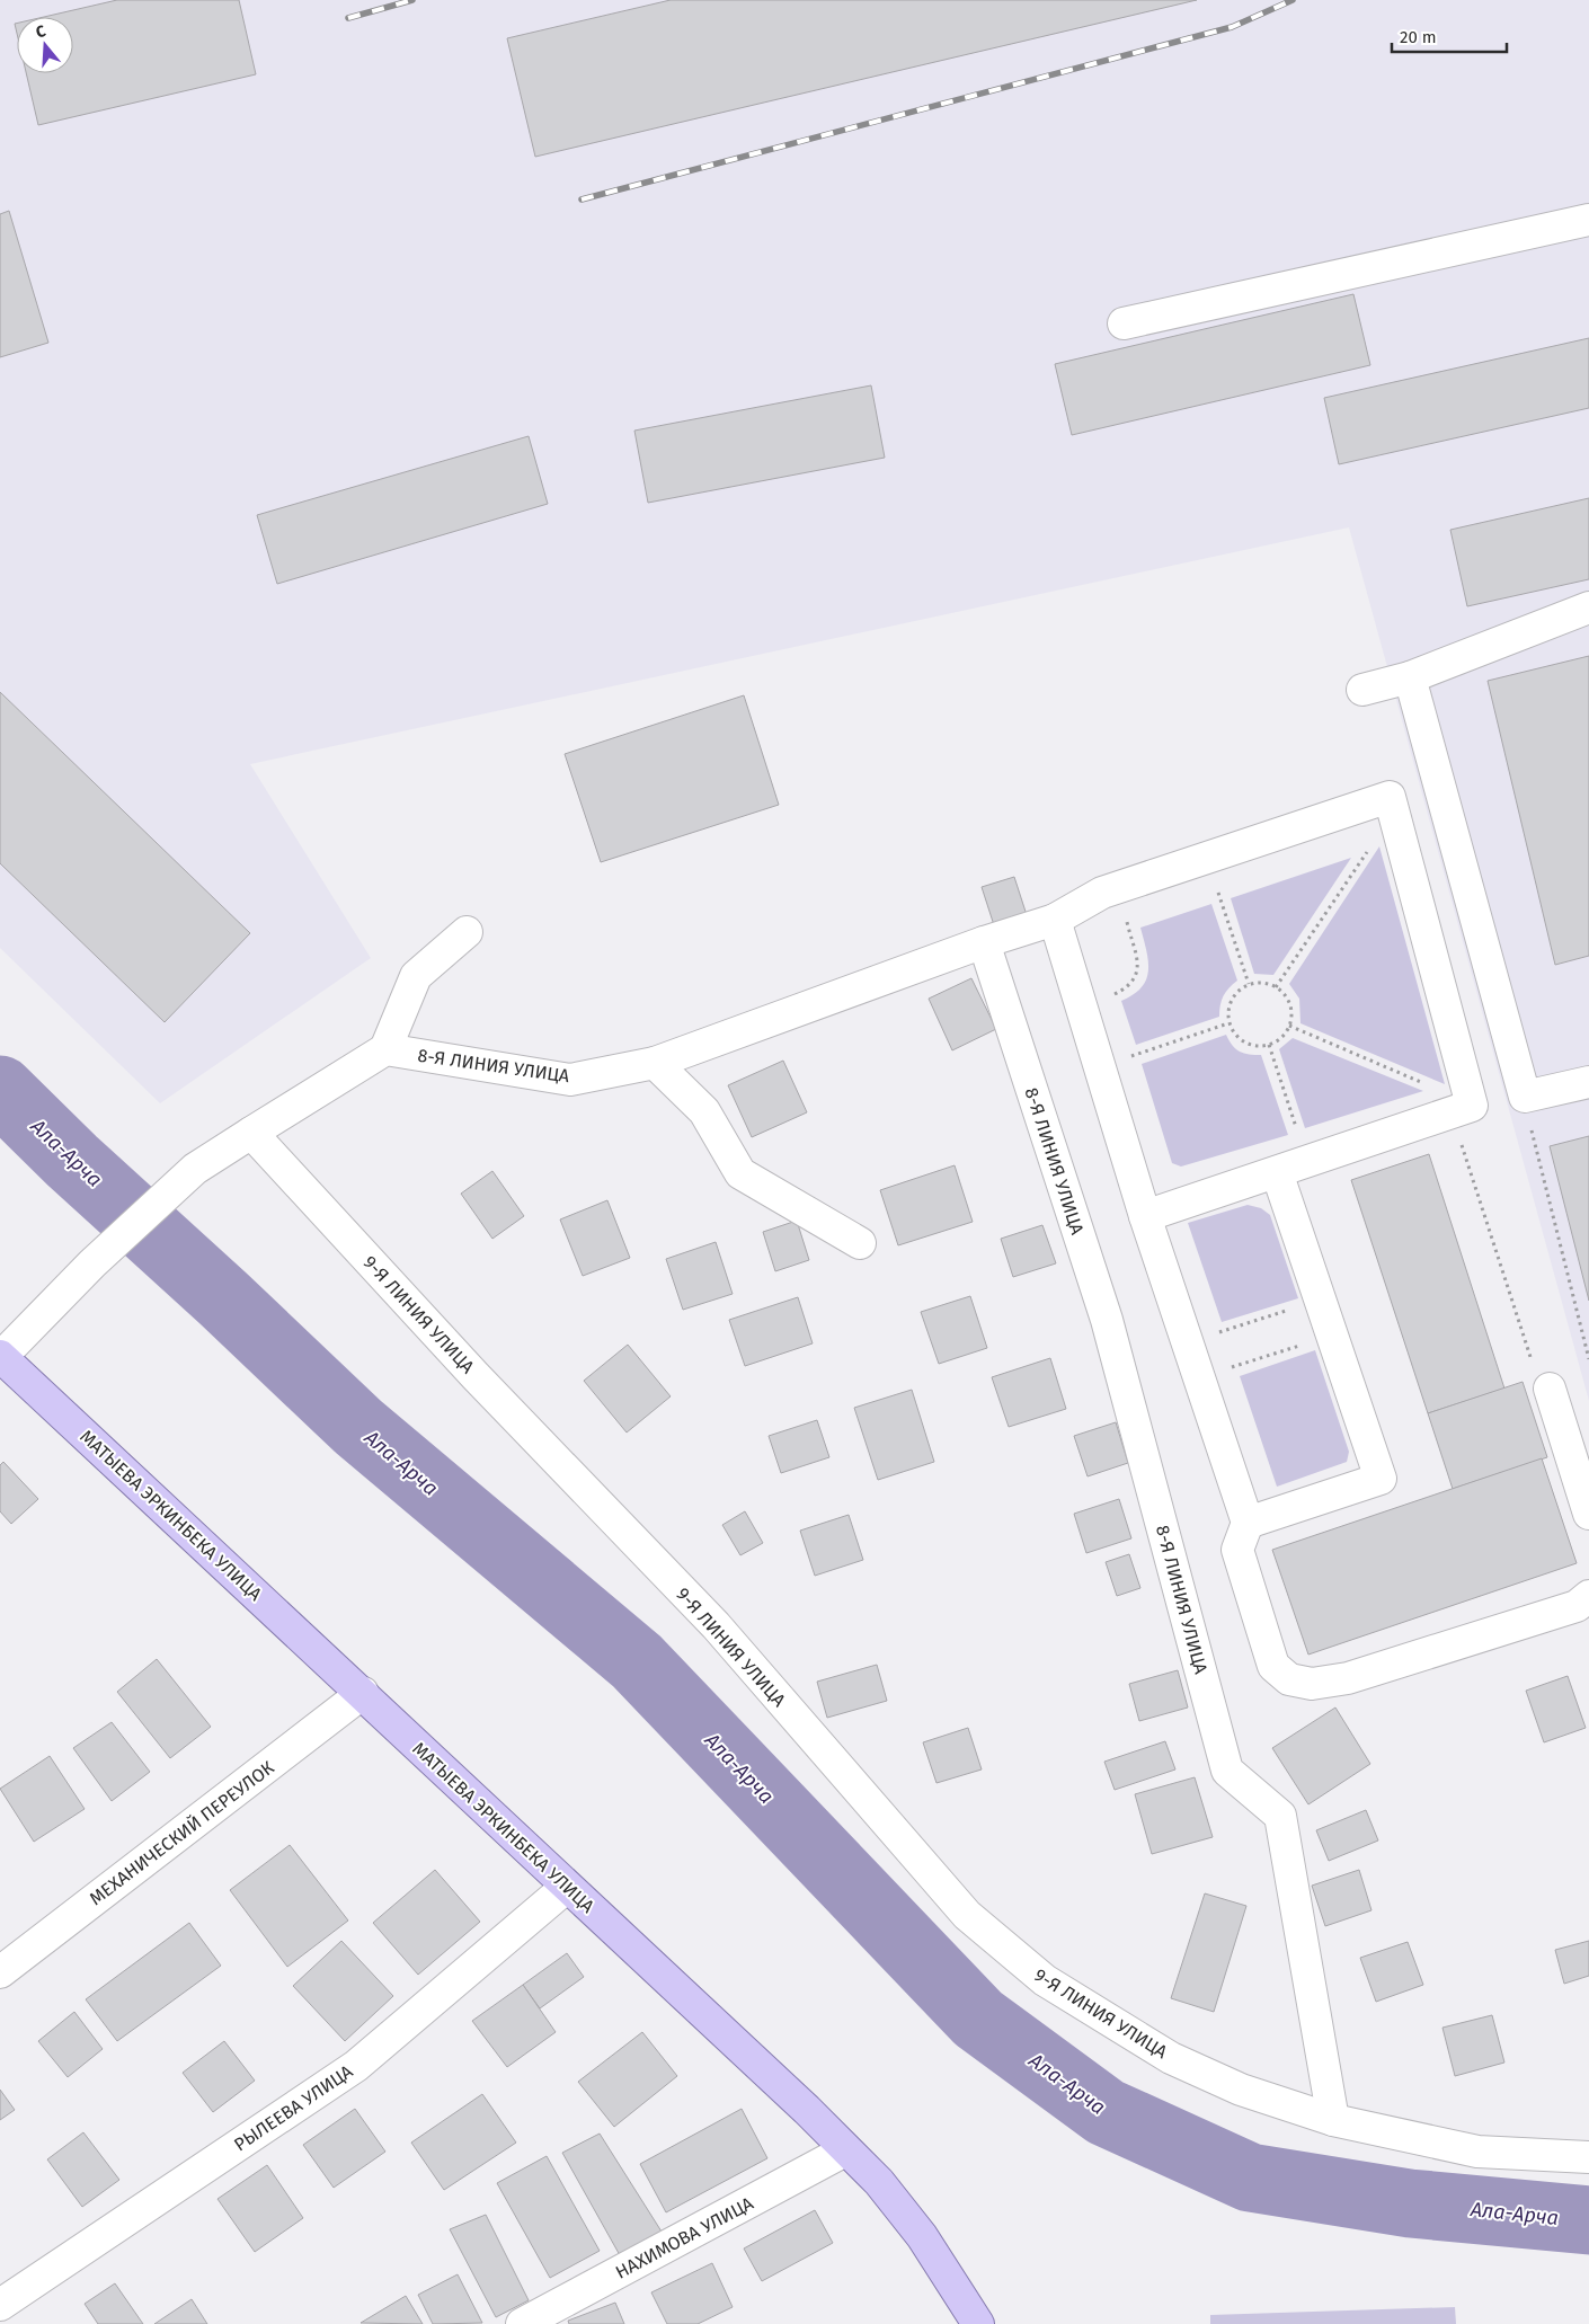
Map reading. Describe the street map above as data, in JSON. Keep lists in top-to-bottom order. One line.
{"streets":{"main road":["МАТЫЕВА ЭРКИНБЕКА УЛИЦА"],"street":["8-Я ЛИНИЯ УЛИЦА","9-Я ЛИНИЯ УЛИЦА","МЕХАНИЧЕСКИЙ ПЕРЕУЛОК","РЫЛЕЕВА УЛИЦА","НАХИМОВА УЛИЦА"]},"crossings":[["8-Я ЛИНИЯ УЛИЦА","9-Я ЛИНИЯ УЛИЦА"],["МАТЫЕВА ЭРКИНБЕКА УЛИЦА","МЕХАНИЧЕСКИЙ ПЕРЕУЛОК"],["МАТЫЕВА ЭРКИНБЕКА УЛИЦА","РЫЛЕЕВА УЛИЦА"],["МАТЫЕВА ЭРКИНБЕКА УЛИЦА","НАХИМОВА УЛИЦА"]],"water":["Ала-Арча"],"scale_bar":"20 m","north":"top"}
